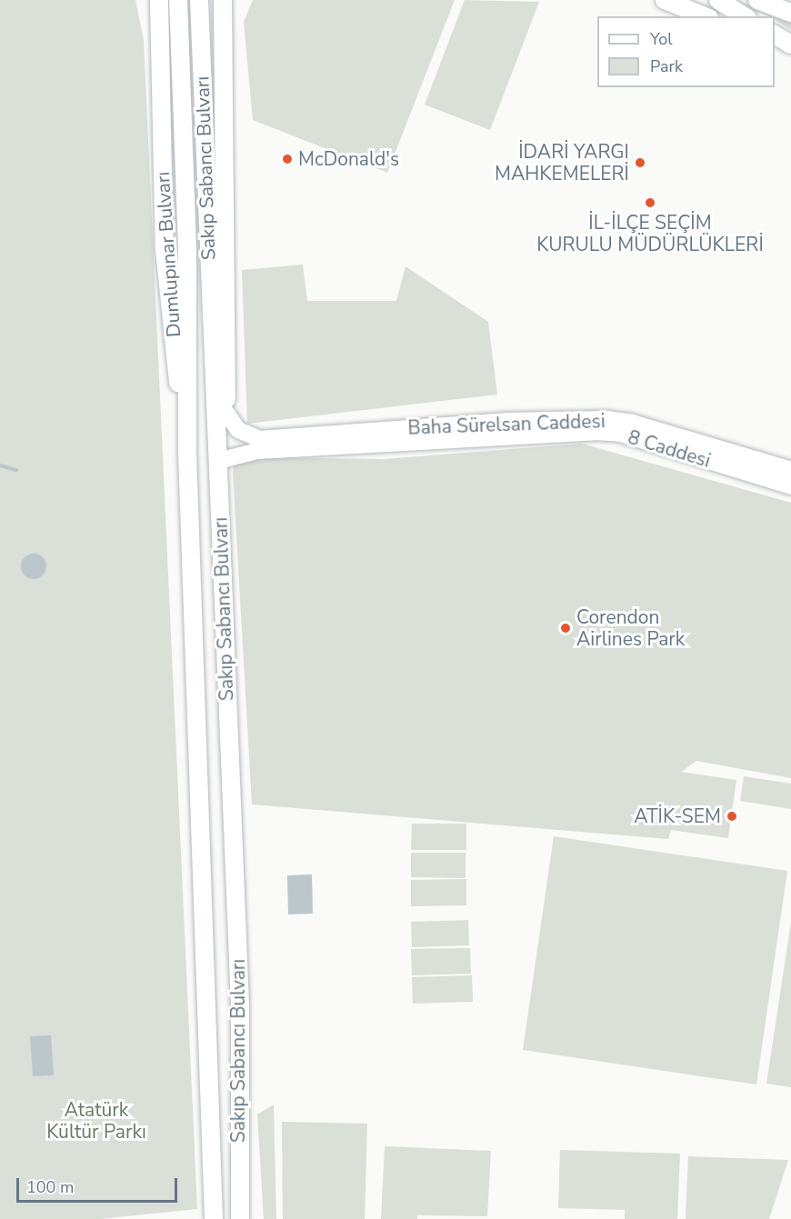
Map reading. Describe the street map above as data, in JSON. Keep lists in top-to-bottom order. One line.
{"streets":{"main road":["Sakıp Sabancı Bulvarı","Dumlupınar Bulvarı","Baha Sürelsan Caddesi","8 Caddesi"]},"crossings":[["Sakıp Sabancı Bulvarı","Dumlupınar Bulvarı"],["Sakıp Sabancı Bulvarı","8 Caddesi"]],"parks":["Atatürk Kültür Parkı"],"places":["McDonald's","İDARİ YARGI MAHKEMELERİ","İL-İLÇE SEÇİM KURULU MÜDÜRLÜKLERİ","Corendon Airlines Park","ATİK-SEM"],"legend":["Yol","Park"],"scale_bar":"100 m"}
